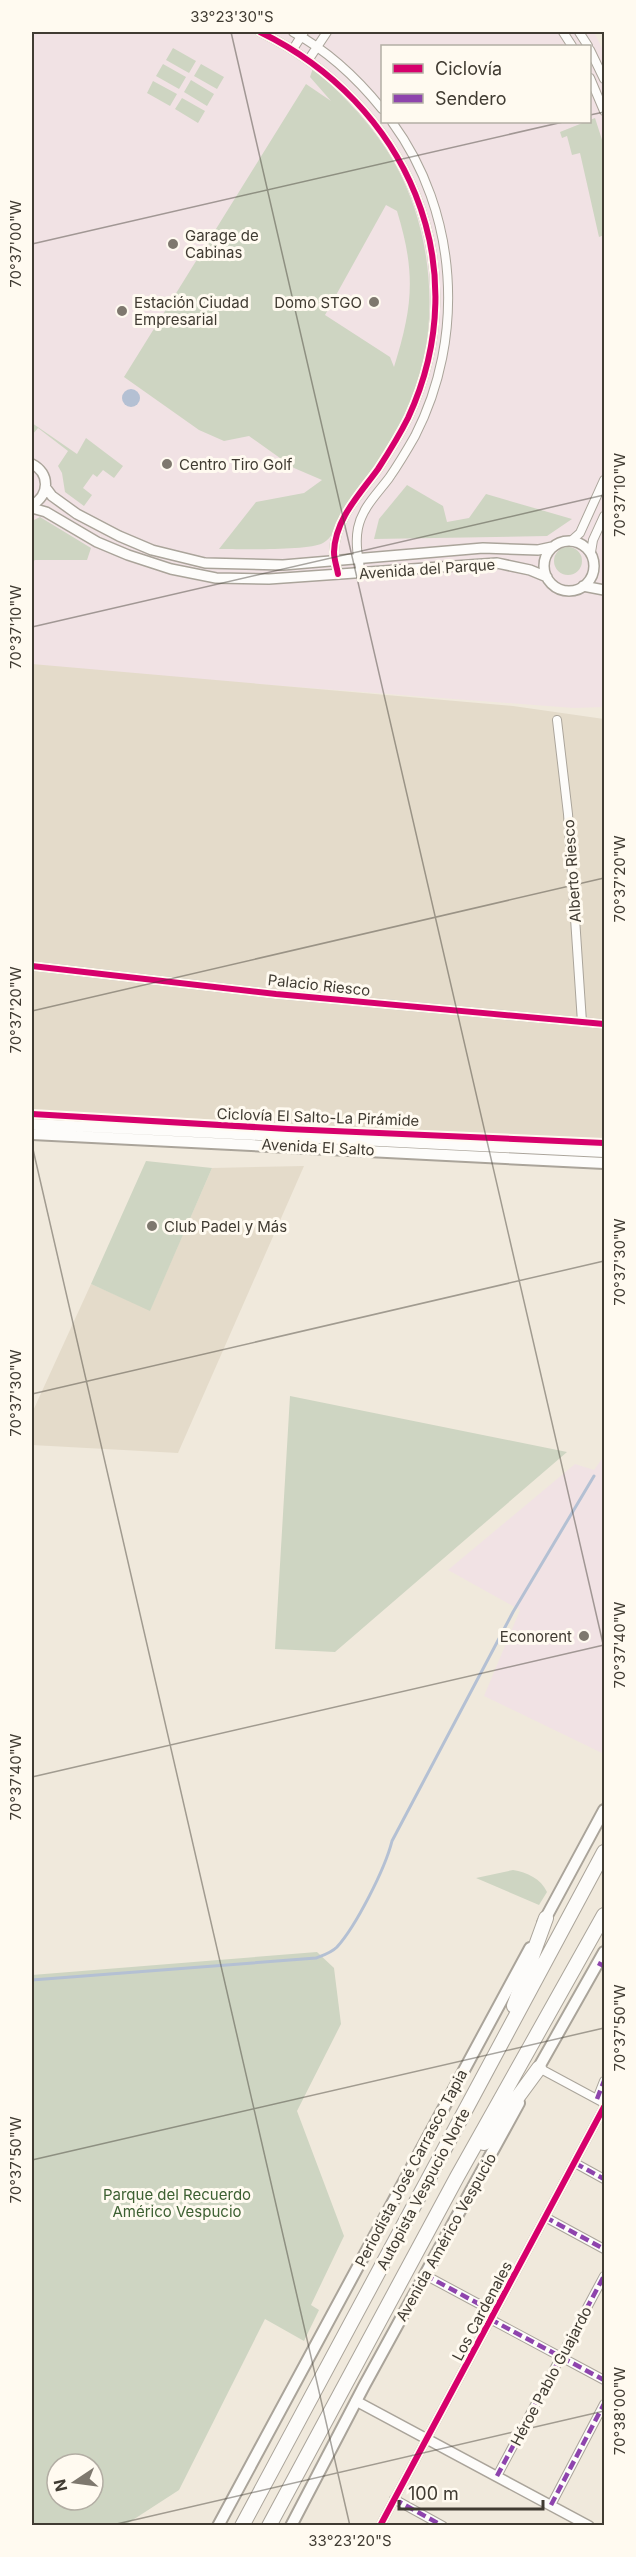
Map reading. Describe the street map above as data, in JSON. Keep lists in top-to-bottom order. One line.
{"streets":{"highway":["Autopista Vespucio Norte"],"main road":["Avenida El Salto","Periodista José Carrasco Tapia","Avenida Américo Vespucio"],"street":["Avenida del Parque","Alberto Riesco","Palacio Riesco","Los Cardenales","Héroe Pablo Guajardo"],"cycle path":["Ciclovía El Salto-La Pirámide"]},"crossings":[["Alberto Riesco","Palacio Riesco"]],"parks":["Parque del Recuerdo Américo Vespucio"],"places":["Garage de Cabinas","Domo STGO","Estación Ciudad Empresarial","Centro Tiro Golf","Club Padel y Más","Econorent"],"legend":["Ciclovía","Sendero"],"scale_bar":"100 m","north":"left","coordinates":["33°23'30\"S","70°37'00\"W","70°37'10\"W","70°37'20\"W","70°37'30\"W","70°37'40\"W","70°37'50\"W","70°38'00\"W","33°23'20\"S"]}
